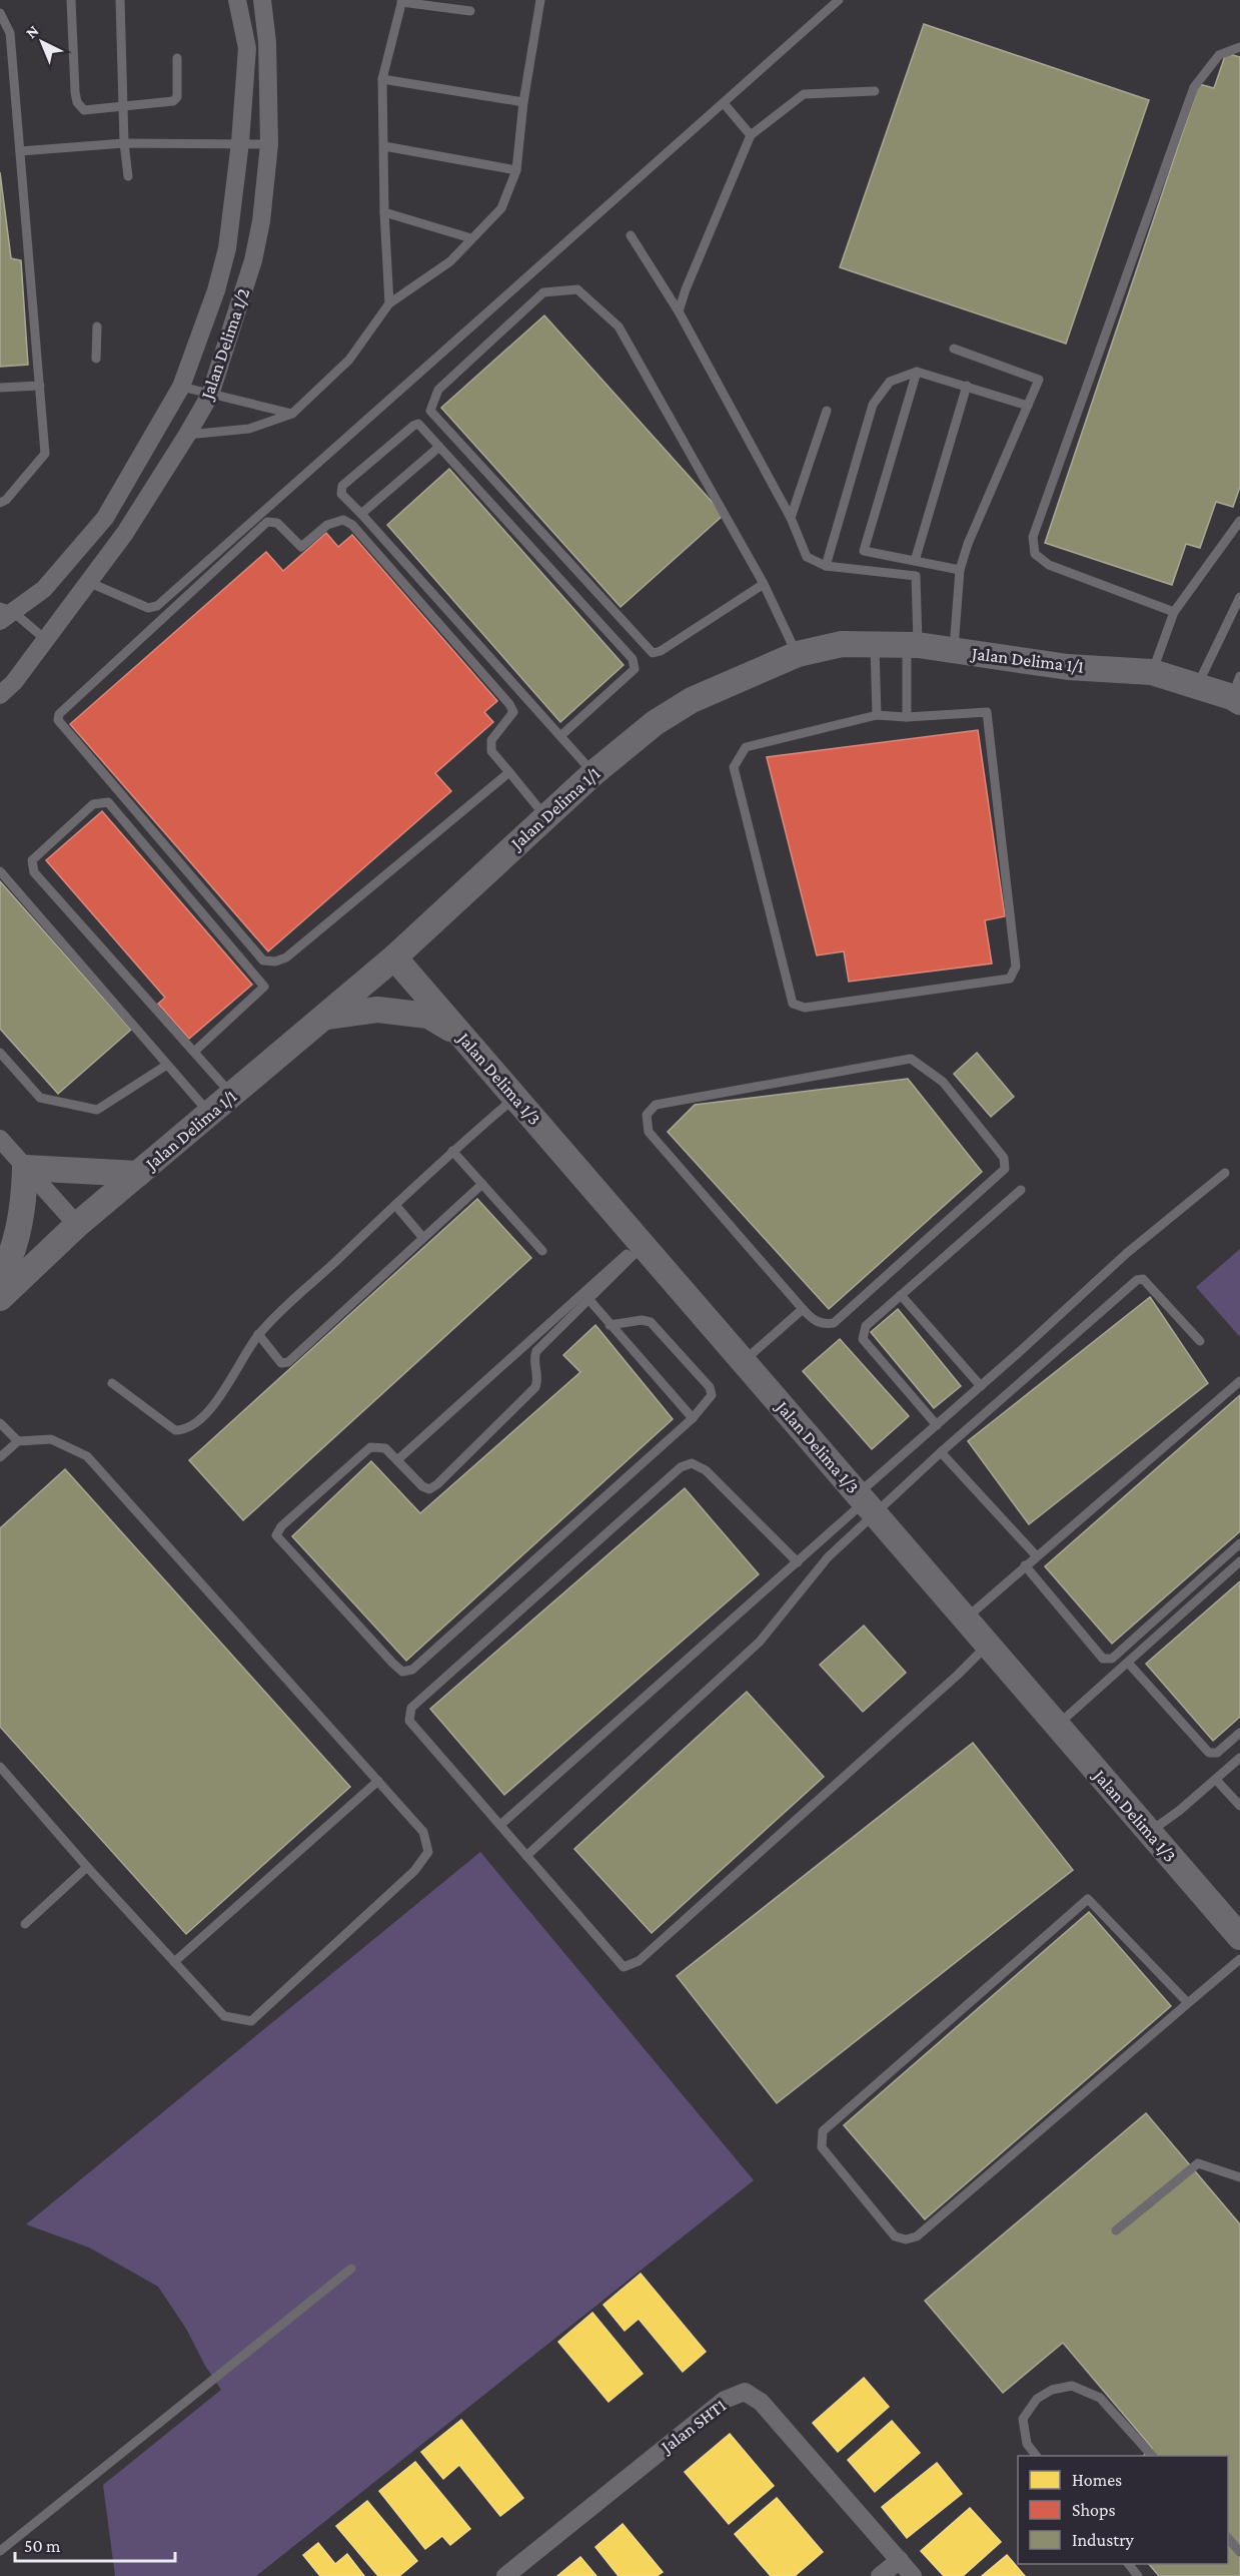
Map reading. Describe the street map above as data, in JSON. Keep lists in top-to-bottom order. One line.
{"streets":{"street":["Jalan Delima 1/2","Jalan Delima 1/1","Jalan Delima 1/3","Jalan SHT1"]},"crossings":[["Jalan Delima 1/1","Jalan Delima 1/3"]],"legend":["Homes","Shops","Industry"],"scale_bar":"50 m","north":"top left"}
